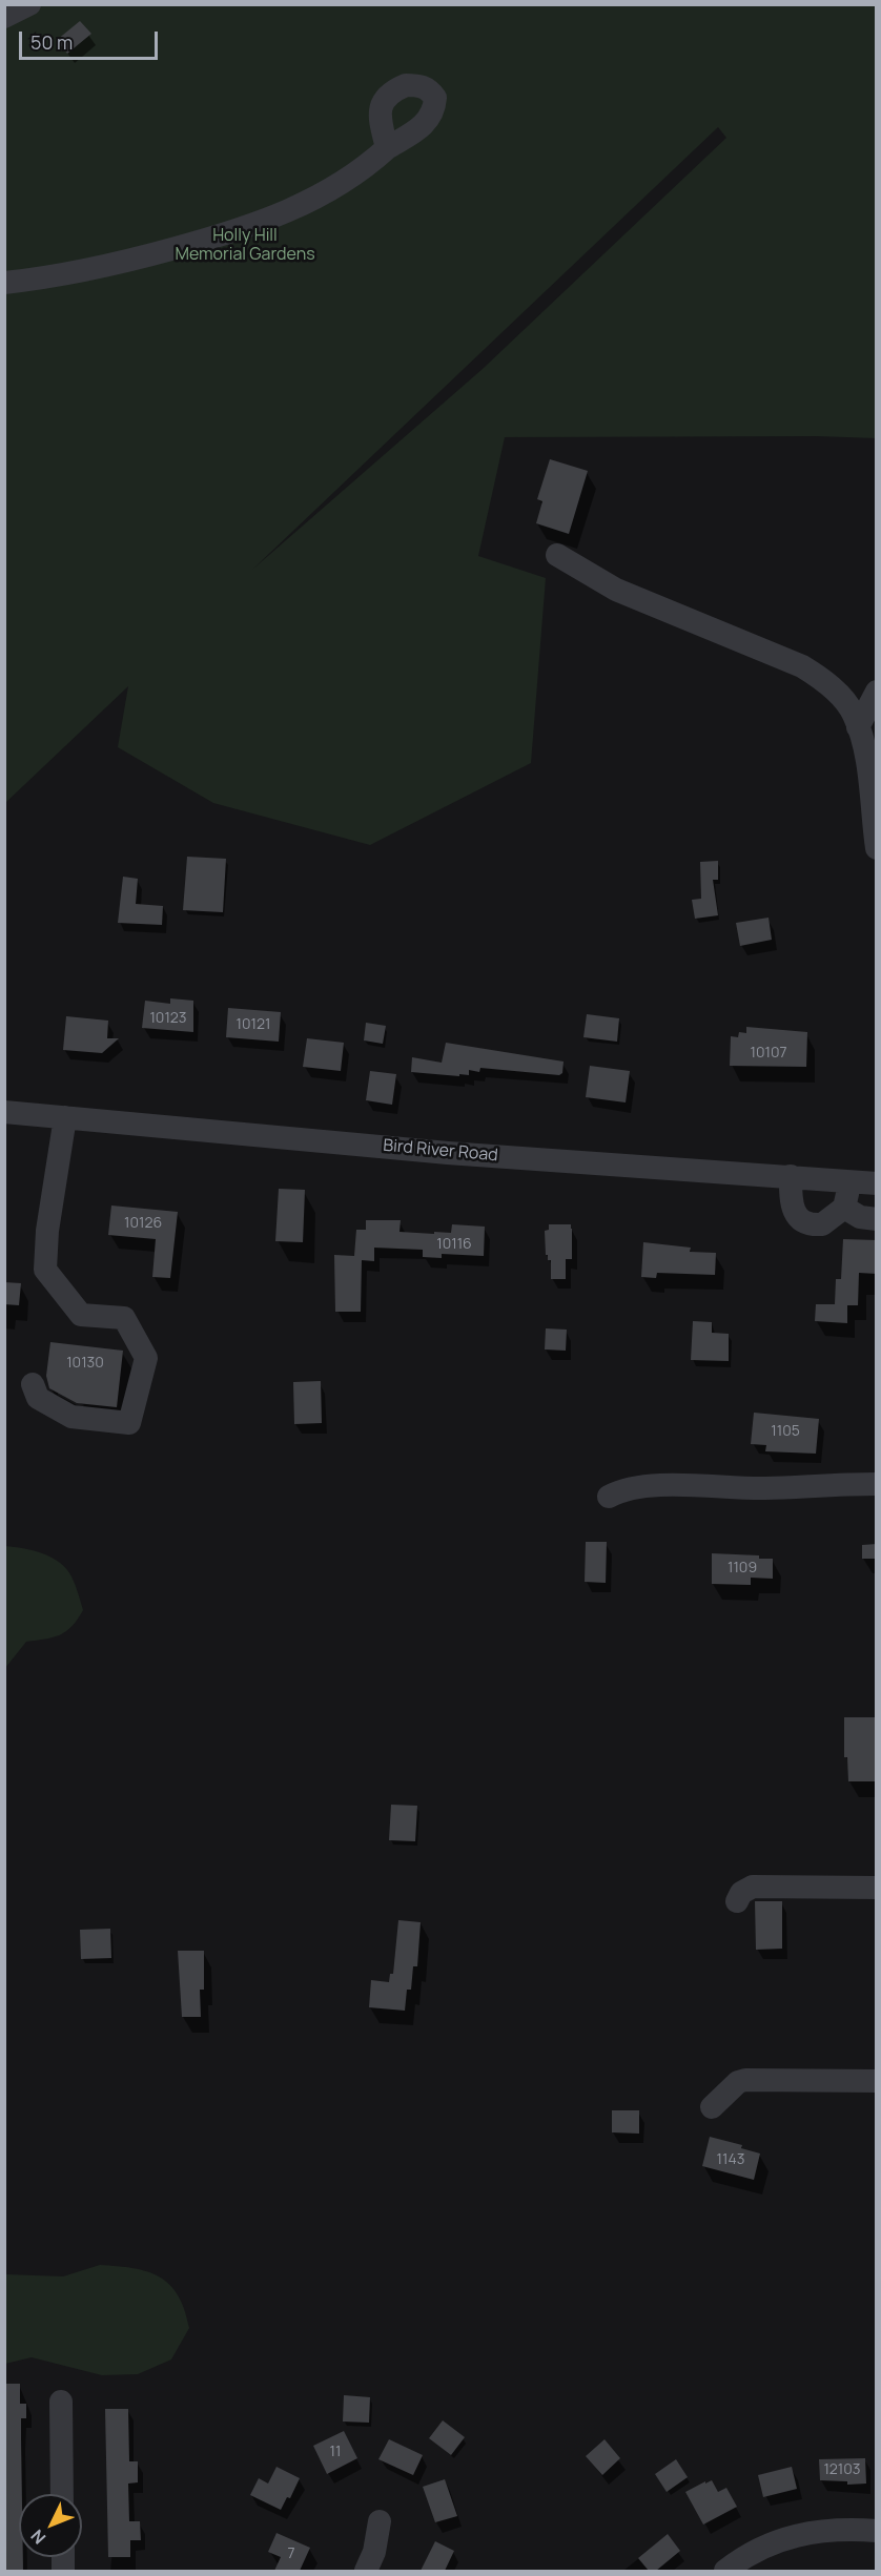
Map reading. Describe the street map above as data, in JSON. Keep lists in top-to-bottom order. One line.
{"streets":{"street":["Bird River Road"]},"parks":["Holly Hill Memorial Gardens"],"house_numbers":["10123","10121","10107","10126","10116","10130","1105","1109","1143","11","12103","7"],"scale_bar":"50 m","north":"bottom left"}
